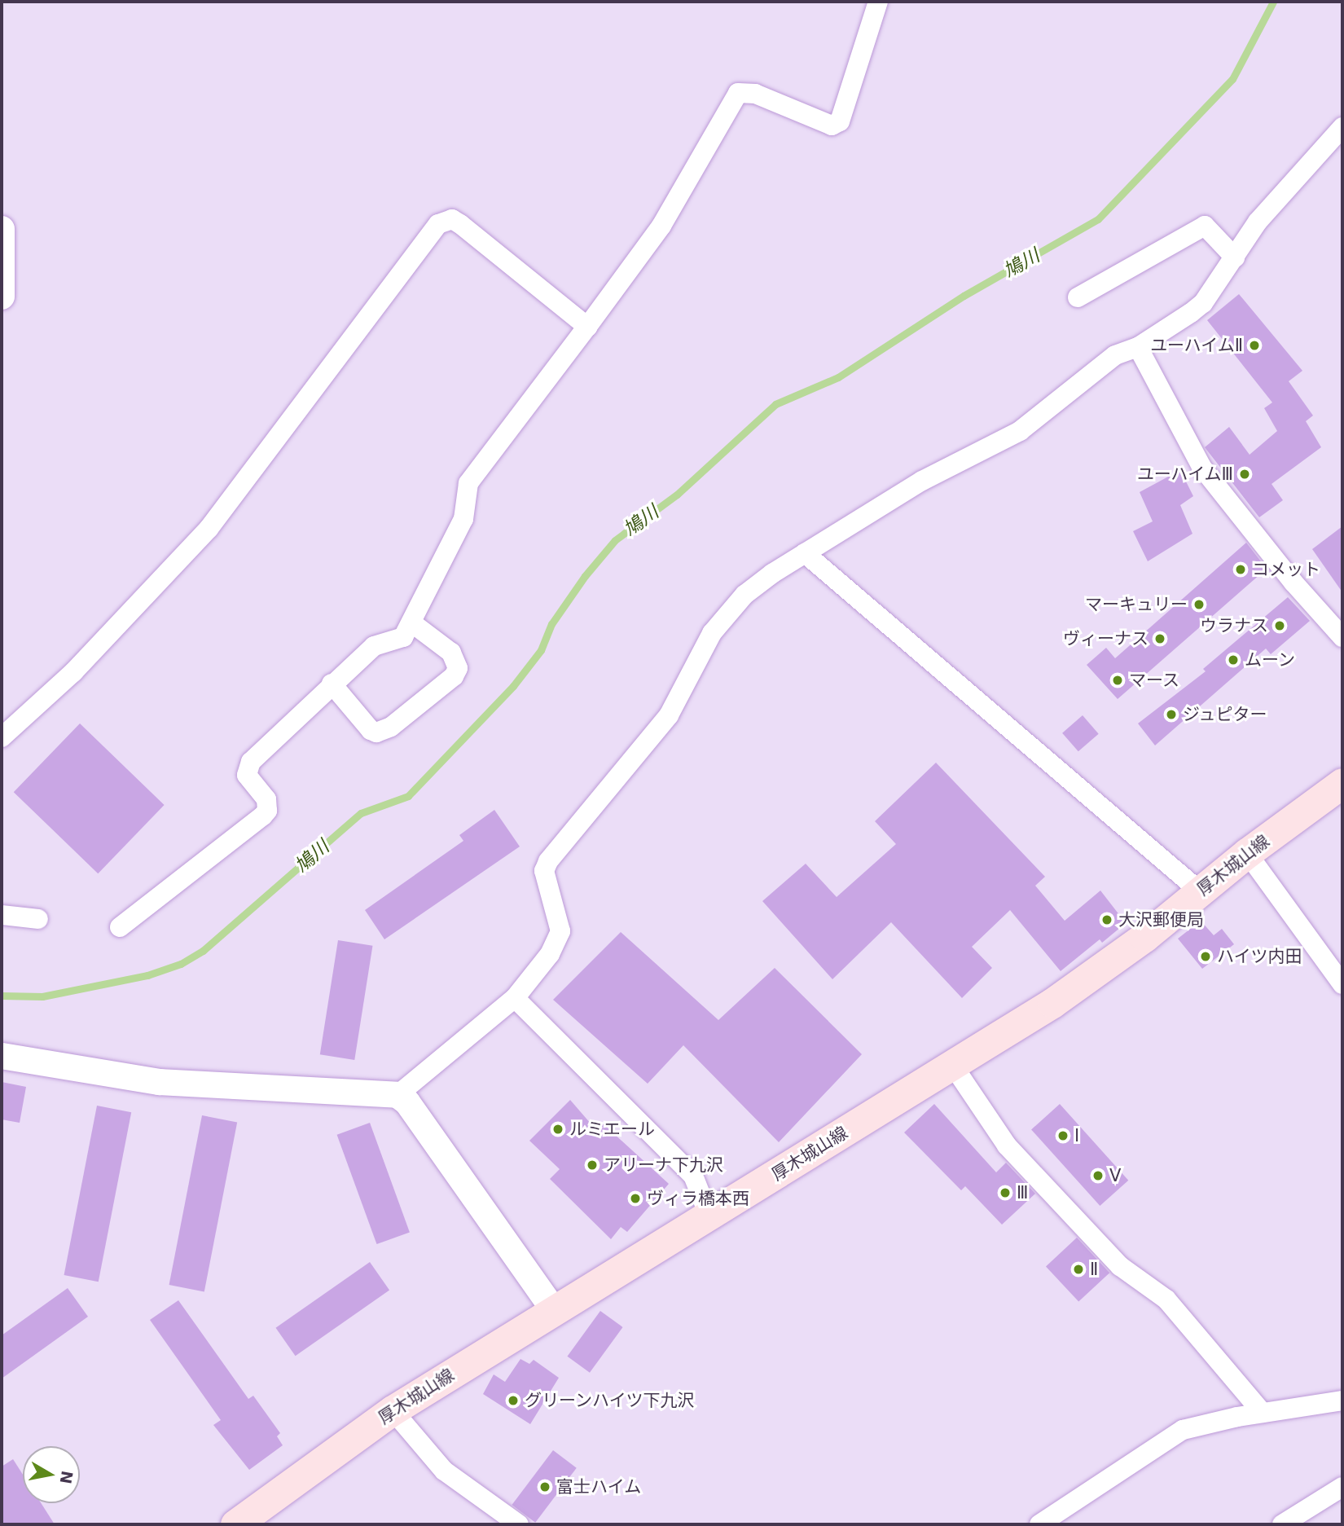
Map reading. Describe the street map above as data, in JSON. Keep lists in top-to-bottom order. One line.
{"streets":{"main road":["厚木城山線"]},"water":["鳩川"],"places":["ユーハイムⅡ","ユーハイムⅢ","コメット","マーキュリー","ウラナス","ヴィーナス","ムーン","マース","ジュピター","大沢郵便局","ハイツ内田","ルミエール","Ⅰ","アリーナ下九沢","Ⅴ","Ⅲ","ヴィラ橋本西","Ⅱ","グリーンハイツ下九沢","富士ハイム"],"north":"right"}
